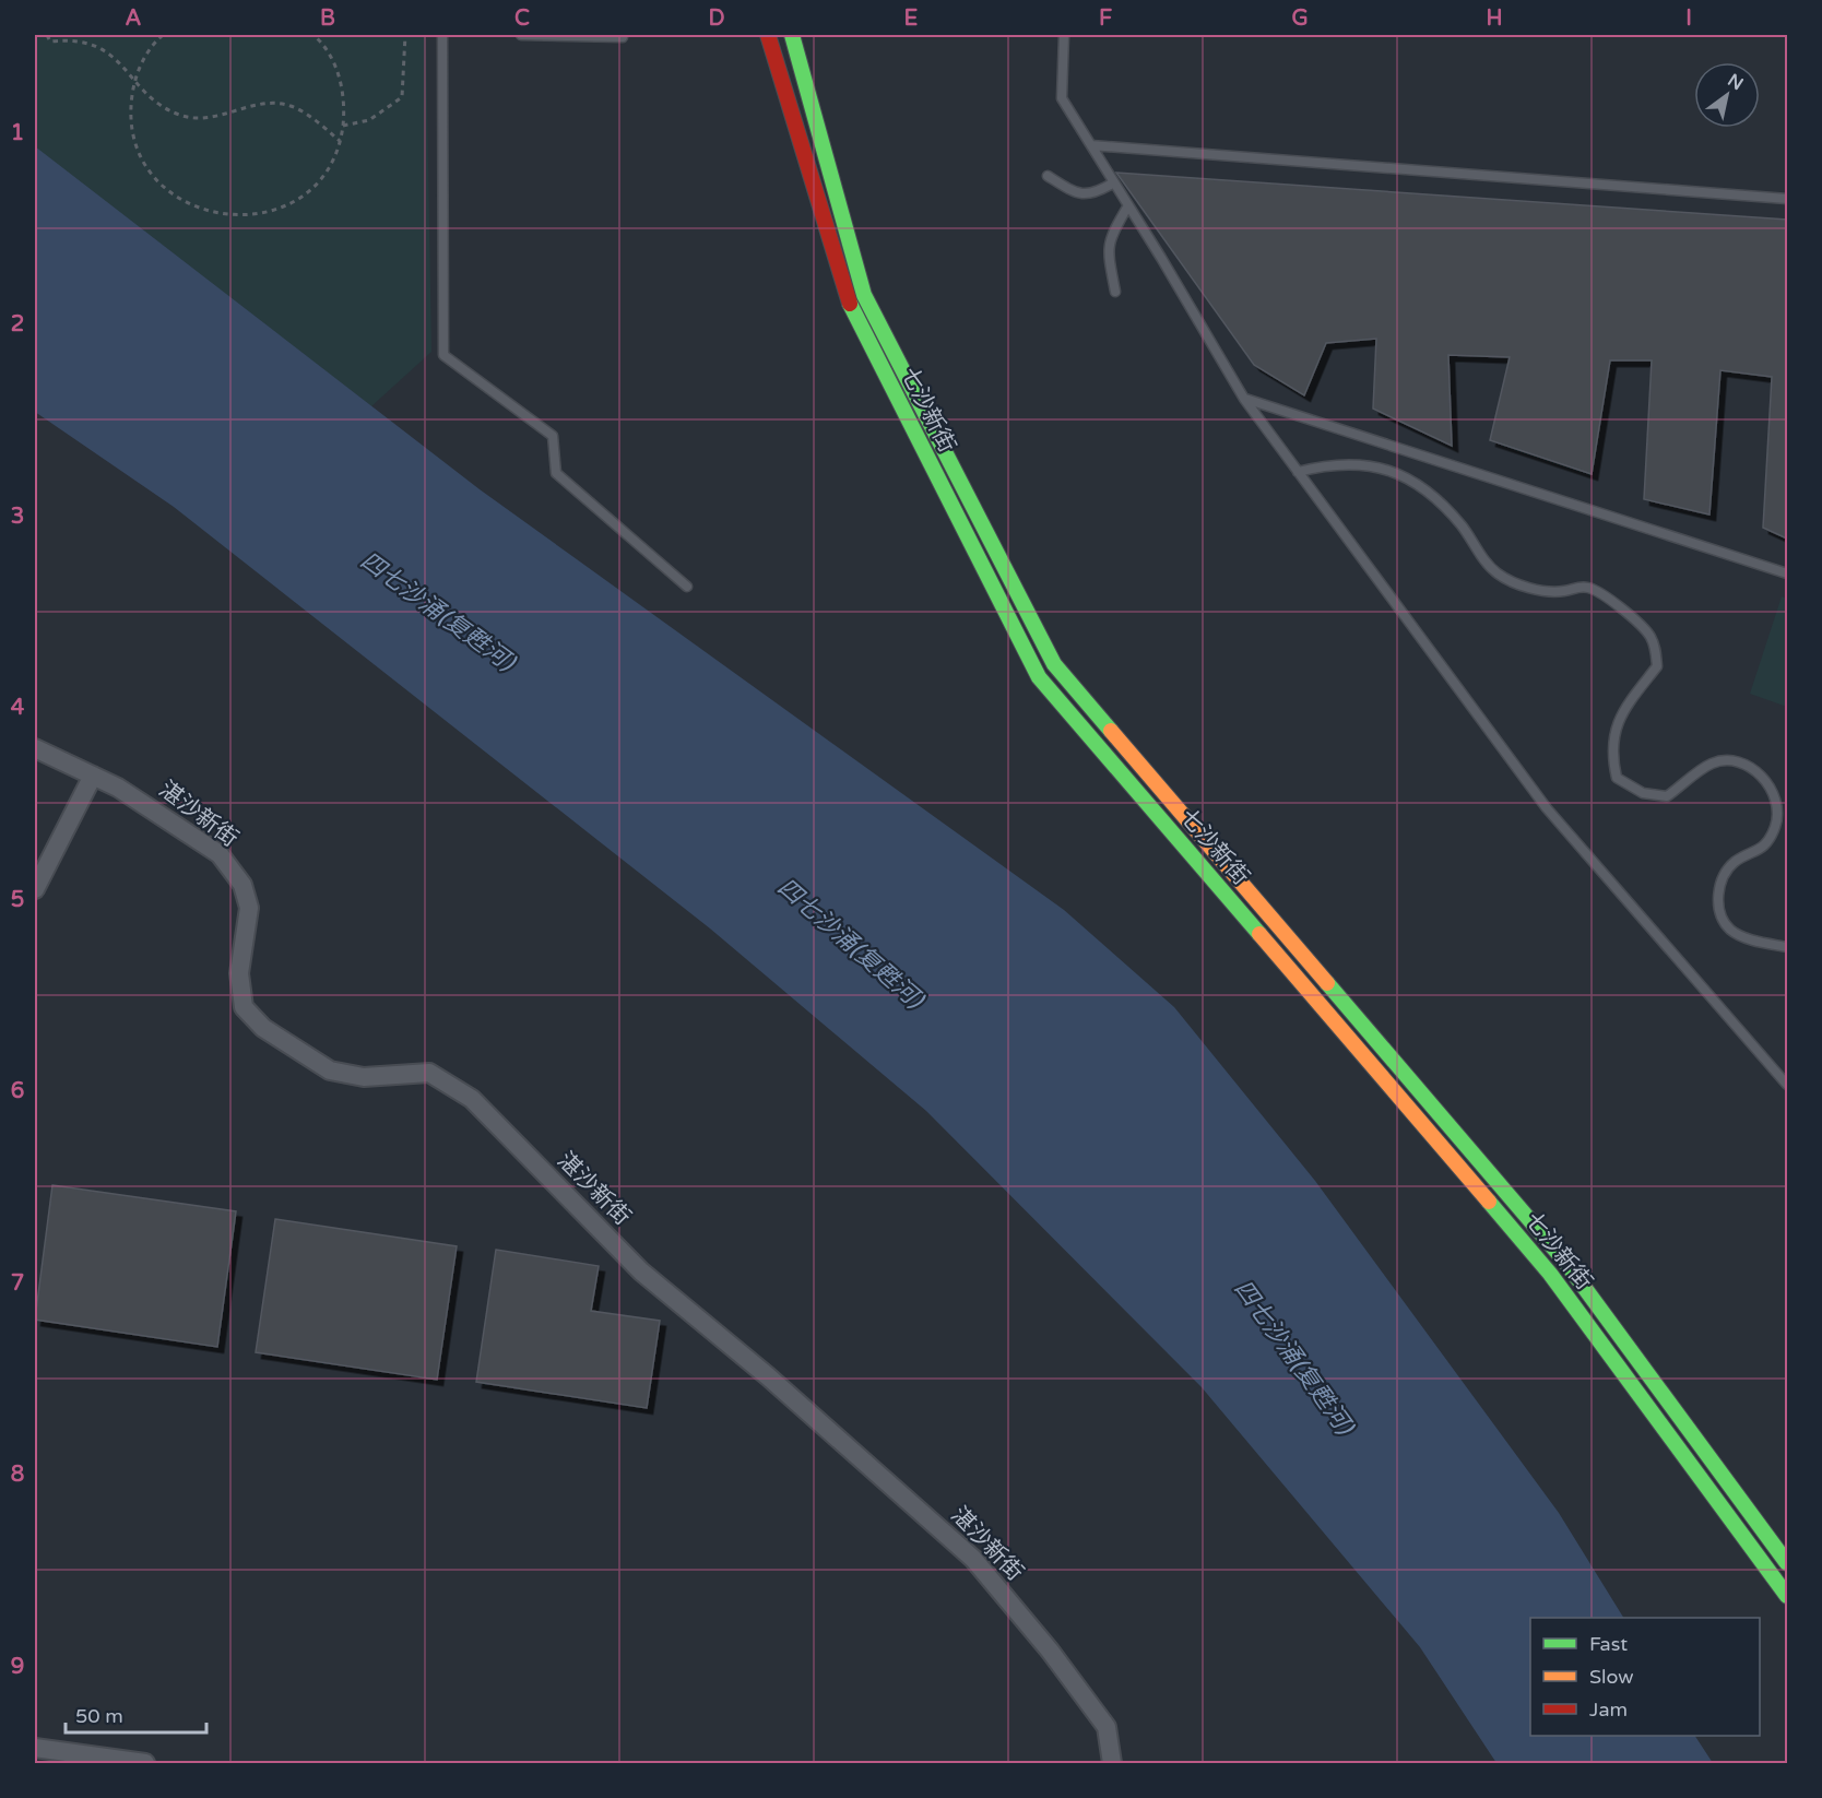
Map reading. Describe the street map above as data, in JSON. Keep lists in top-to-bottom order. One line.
{"streets":{"street":["七沙新街","湛沙新街"]},"water":["四七沙涌(复甦河)"],"legend":["Fast","Slow","Jam"],"scale_bar":"50 m","north":"top right","grid":{"columns":["A","B","C","D","E","F","G","H","I"],"rows":["1","2","3","4","5","6","7","8","9"]}}
